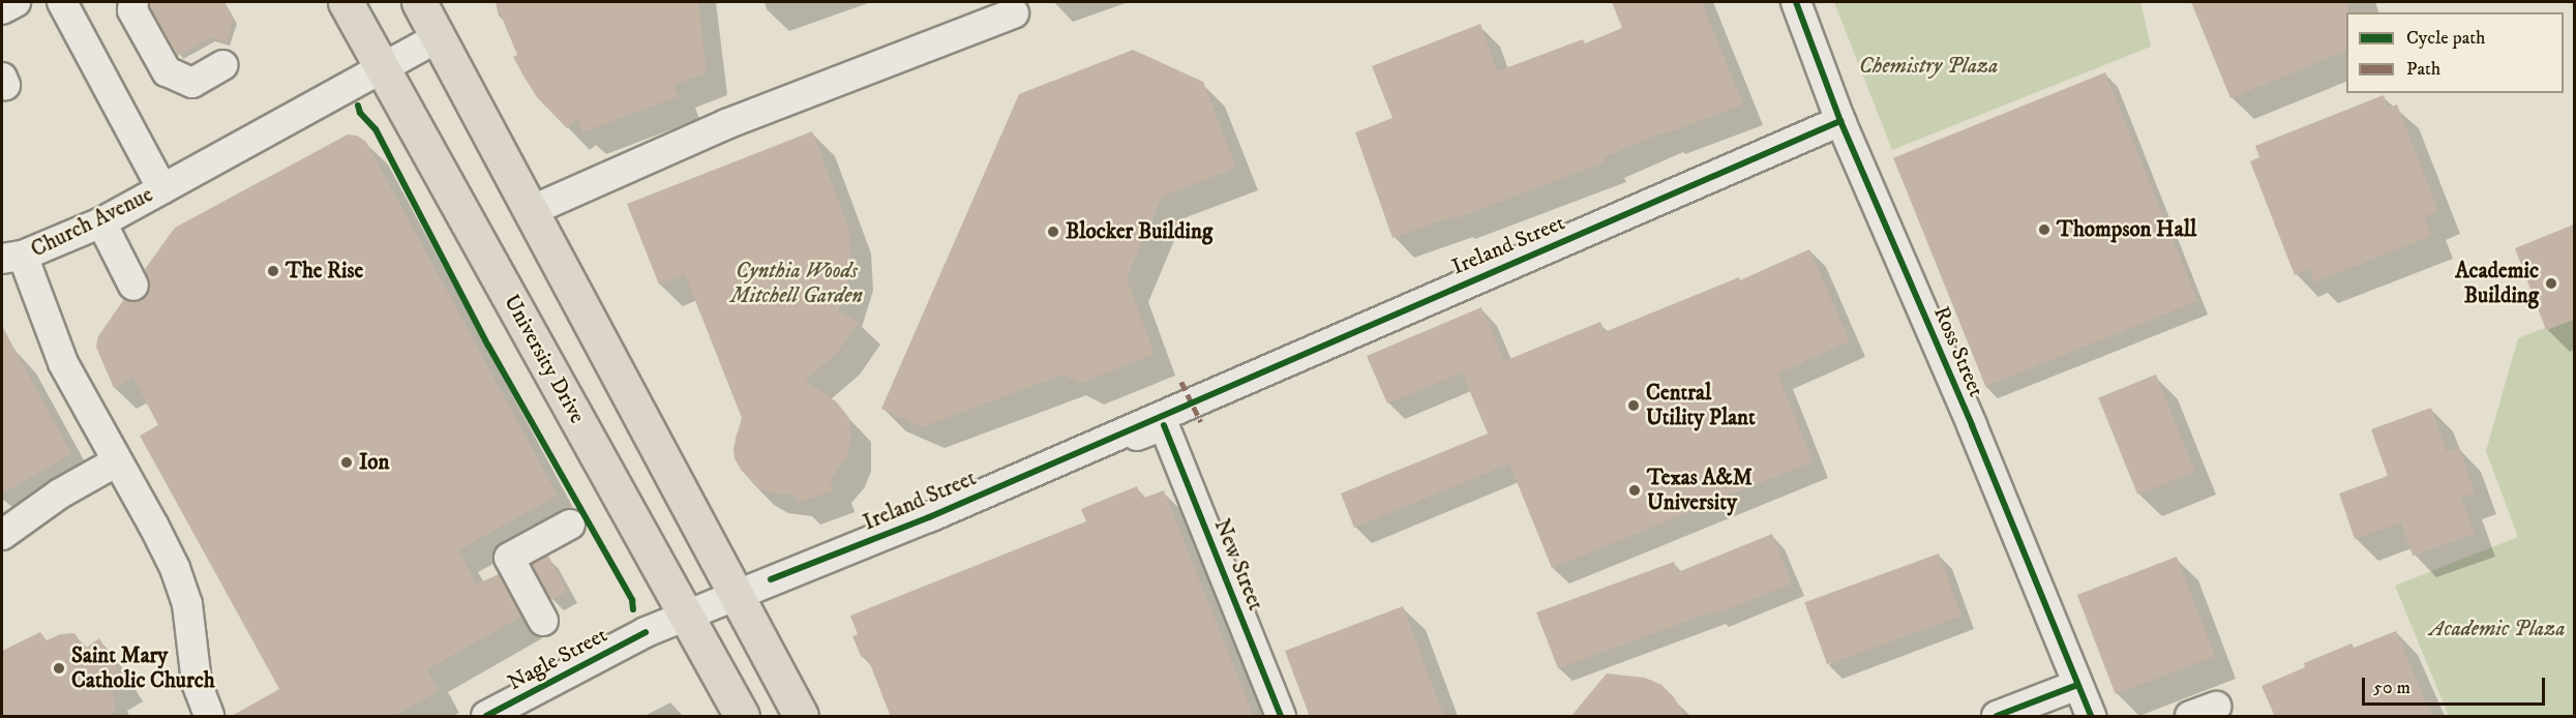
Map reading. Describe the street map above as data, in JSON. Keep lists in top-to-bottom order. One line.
{"streets":{"main road":["University Drive"],"street":["Church Avenue","Ireland Street","Ross Street","New Street","Nagle Street"]},"crossings":[["Church Avenue","University Drive"],["Ireland Street","Ross Street"],["Ireland Street","University Drive"],["Ireland Street","New Street"],["Ireland Street","Nagle Street"],["University Drive","Nagle Street"]],"parks":["Chemistry Plaza","Cynthia Woods Mitchell Garden","Academic Plaza"],"places":["Thompson Hall","Blocker Building","The Rise","Academic Building","Central Utility Plant","Ion","Texas A&M University","Saint Mary Catholic Church"],"legend":["Cycle path","Path"],"scale_bar":"50 m"}
